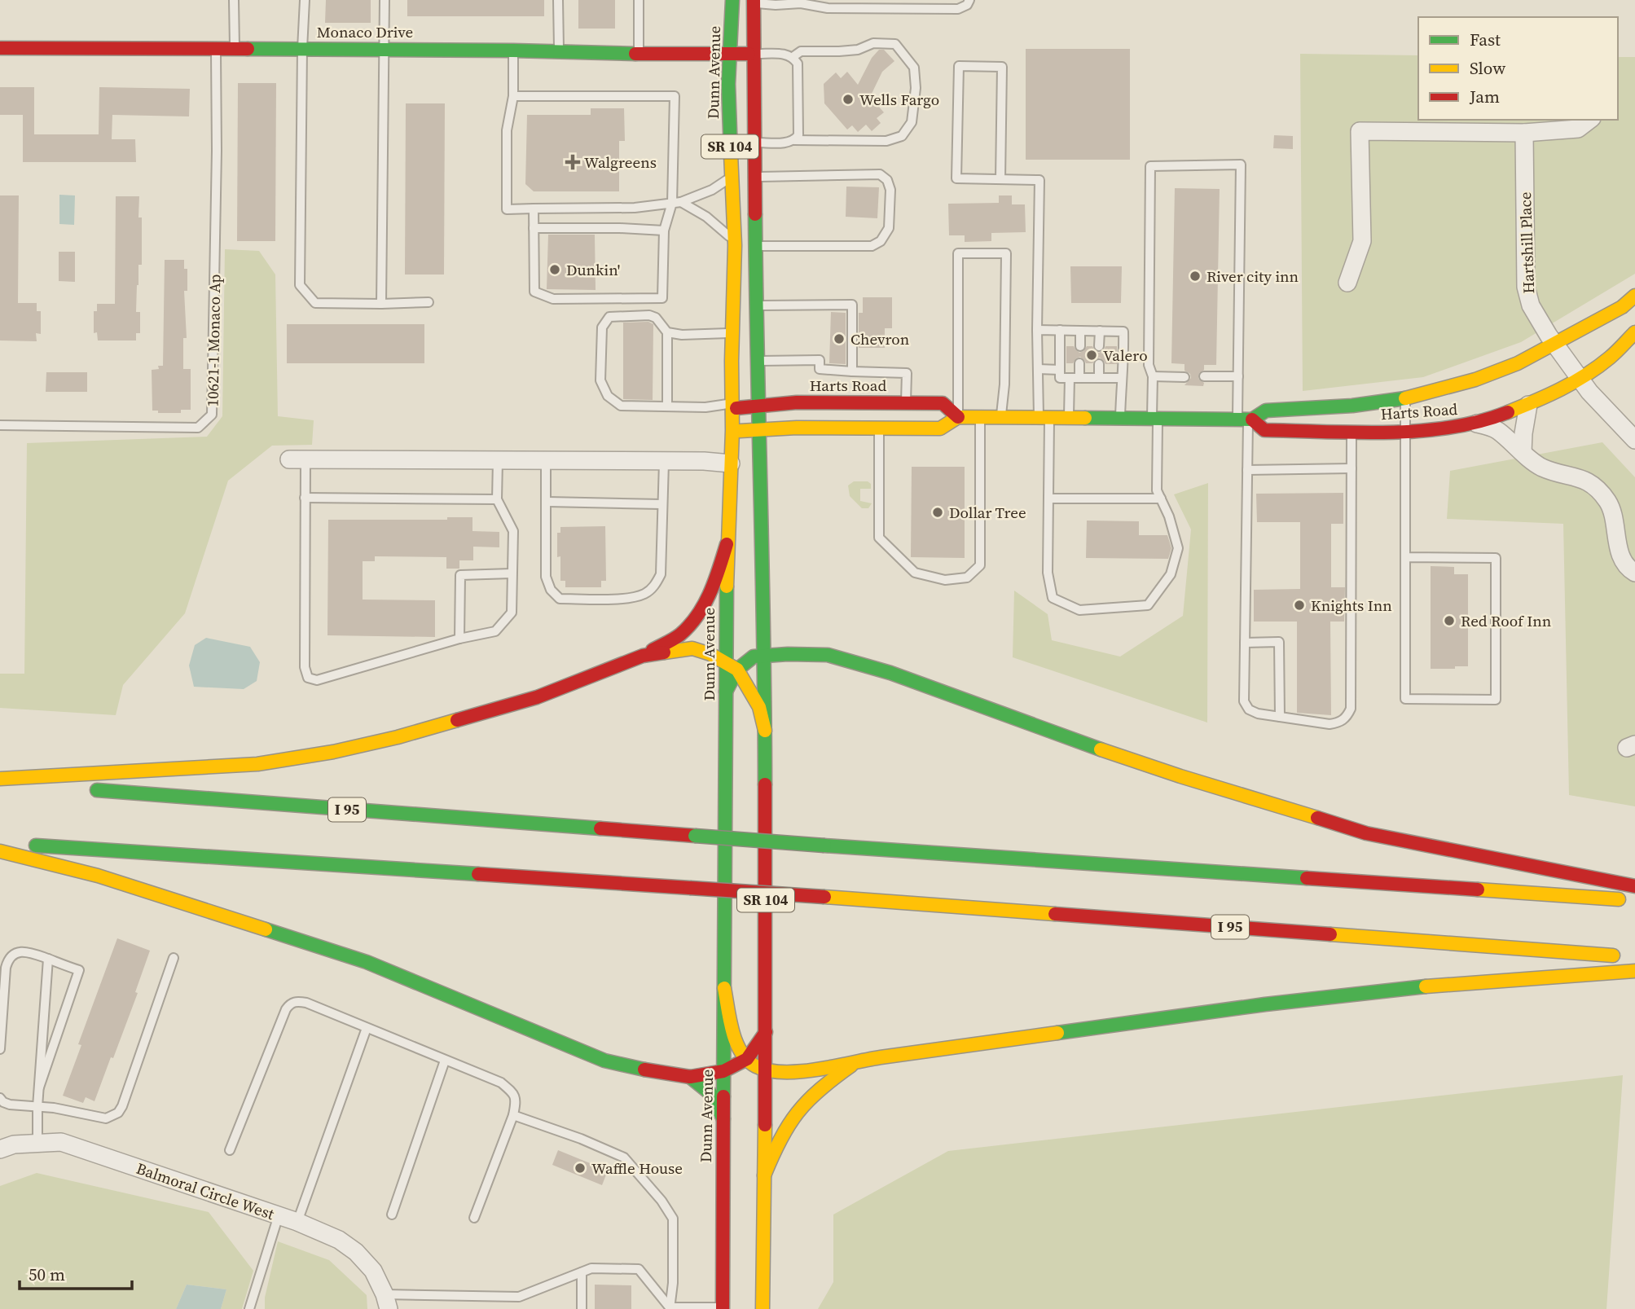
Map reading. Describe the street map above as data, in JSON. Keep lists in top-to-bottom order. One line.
{"streets":{"main road":["Monaco Drive","Dunn Avenue","SR 104","Harts Road","I 95"],"street":["Hartshill Place","Balmoral Circle West"],"lane":["10621-1 Monaco Ap"]},"crossings":[["Monaco Drive","Dunn Avenue"],["Monaco Drive","SR 104"],["Monaco Drive","10621-1 Monaco Ap"],["Dunn Avenue","Harts Road"],["SR 104","Harts Road"],["Hartshill Place","Harts Road"]],"places":{"other":["Wells Fargo","Dunkin'","River city inn","Chevron","Valero","Dollar Tree","Knights Inn","Red Roof Inn","Waffle House"],"health":["Walgreens"]},"legend":["Fast","Slow","Jam"],"scale_bar":"50 m"}
